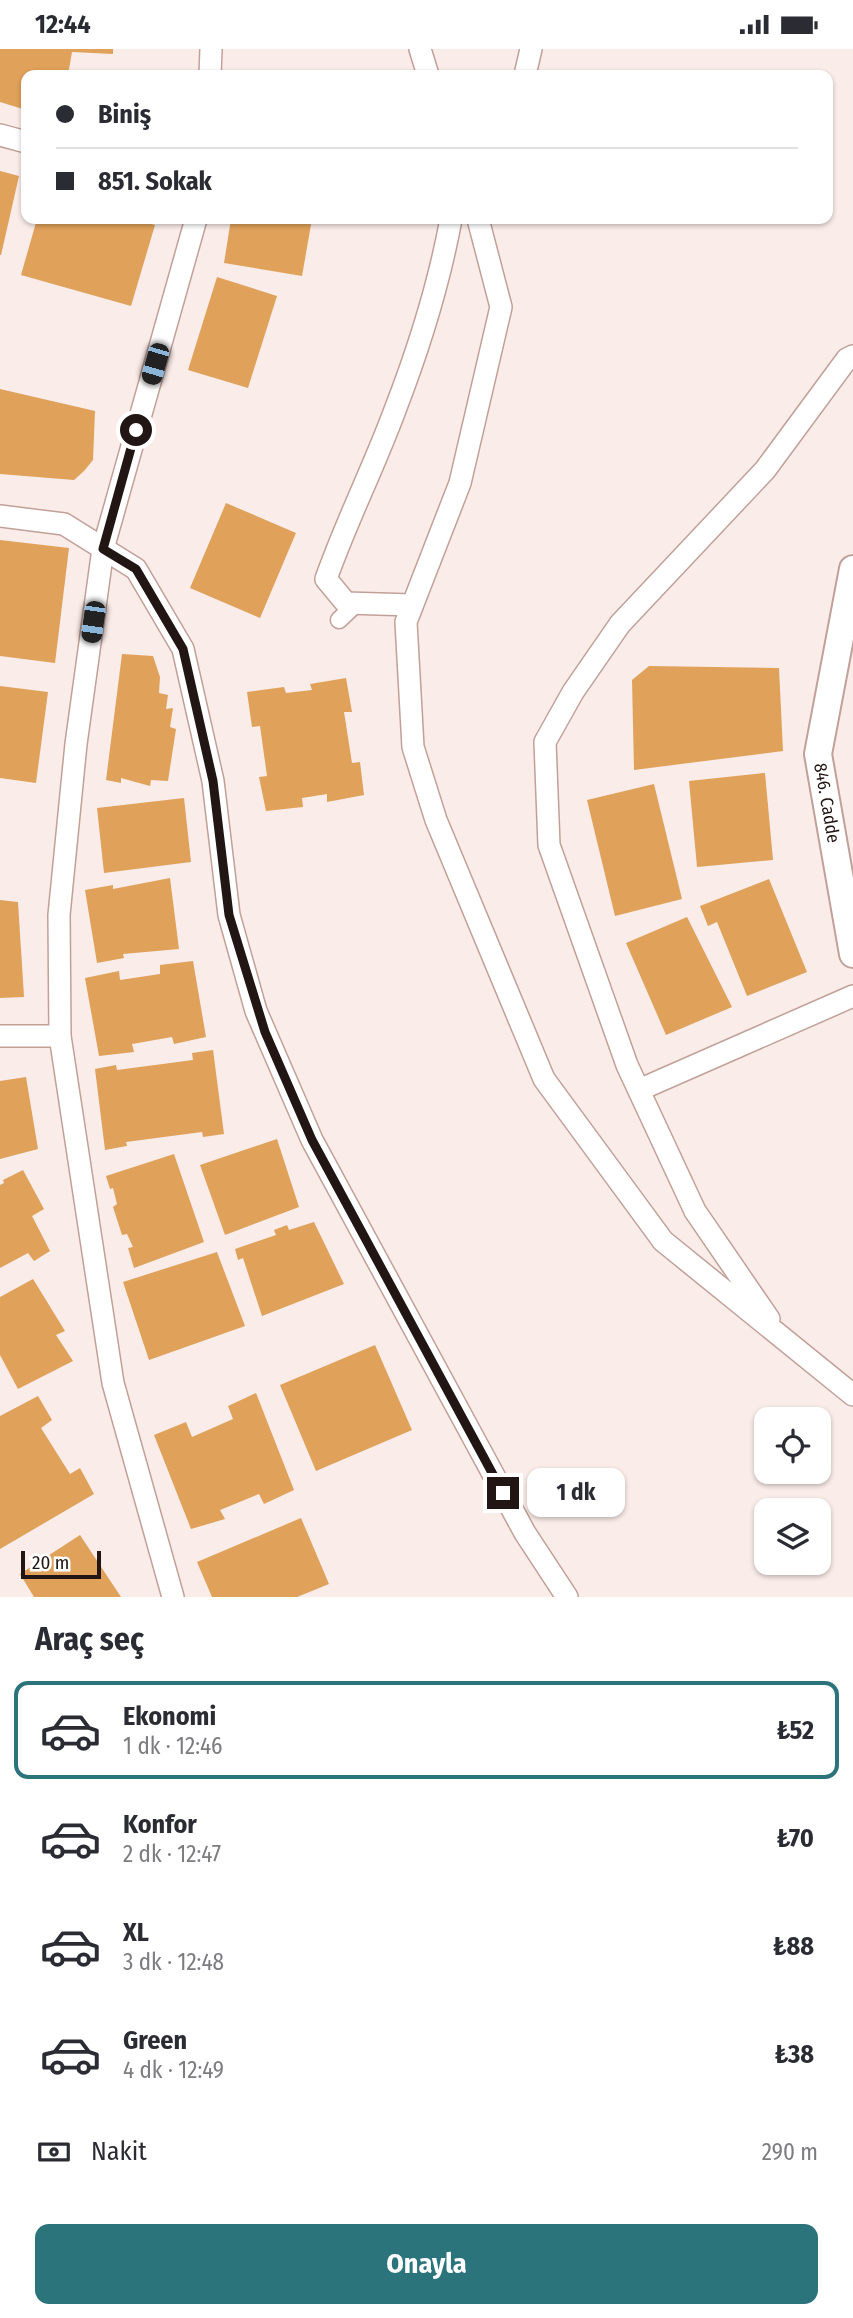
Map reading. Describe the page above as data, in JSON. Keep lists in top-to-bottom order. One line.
{"streets":{"street":["846. Cadde"]},"scale_bar":"20 m","page":{"status":"12:44","banner":["Biniş","851. Sokak"],"bubble":"1 dk","scale":"20 m","heading":"Araç seç","list":[{"name":"Ekonomi","note":"1 dk · 12:46","value":"₺52"},{"name":"Konfor","note":"2 dk · 12:47","value":"₺70"},{"name":"XL","note":"3 dk · 12:48","value":"₺88"},{"name":"Green","note":"4 dk · 12:49","value":"₺38"}],"pay":["Nakit","290 m"],"buttons":"Onayla"}}
